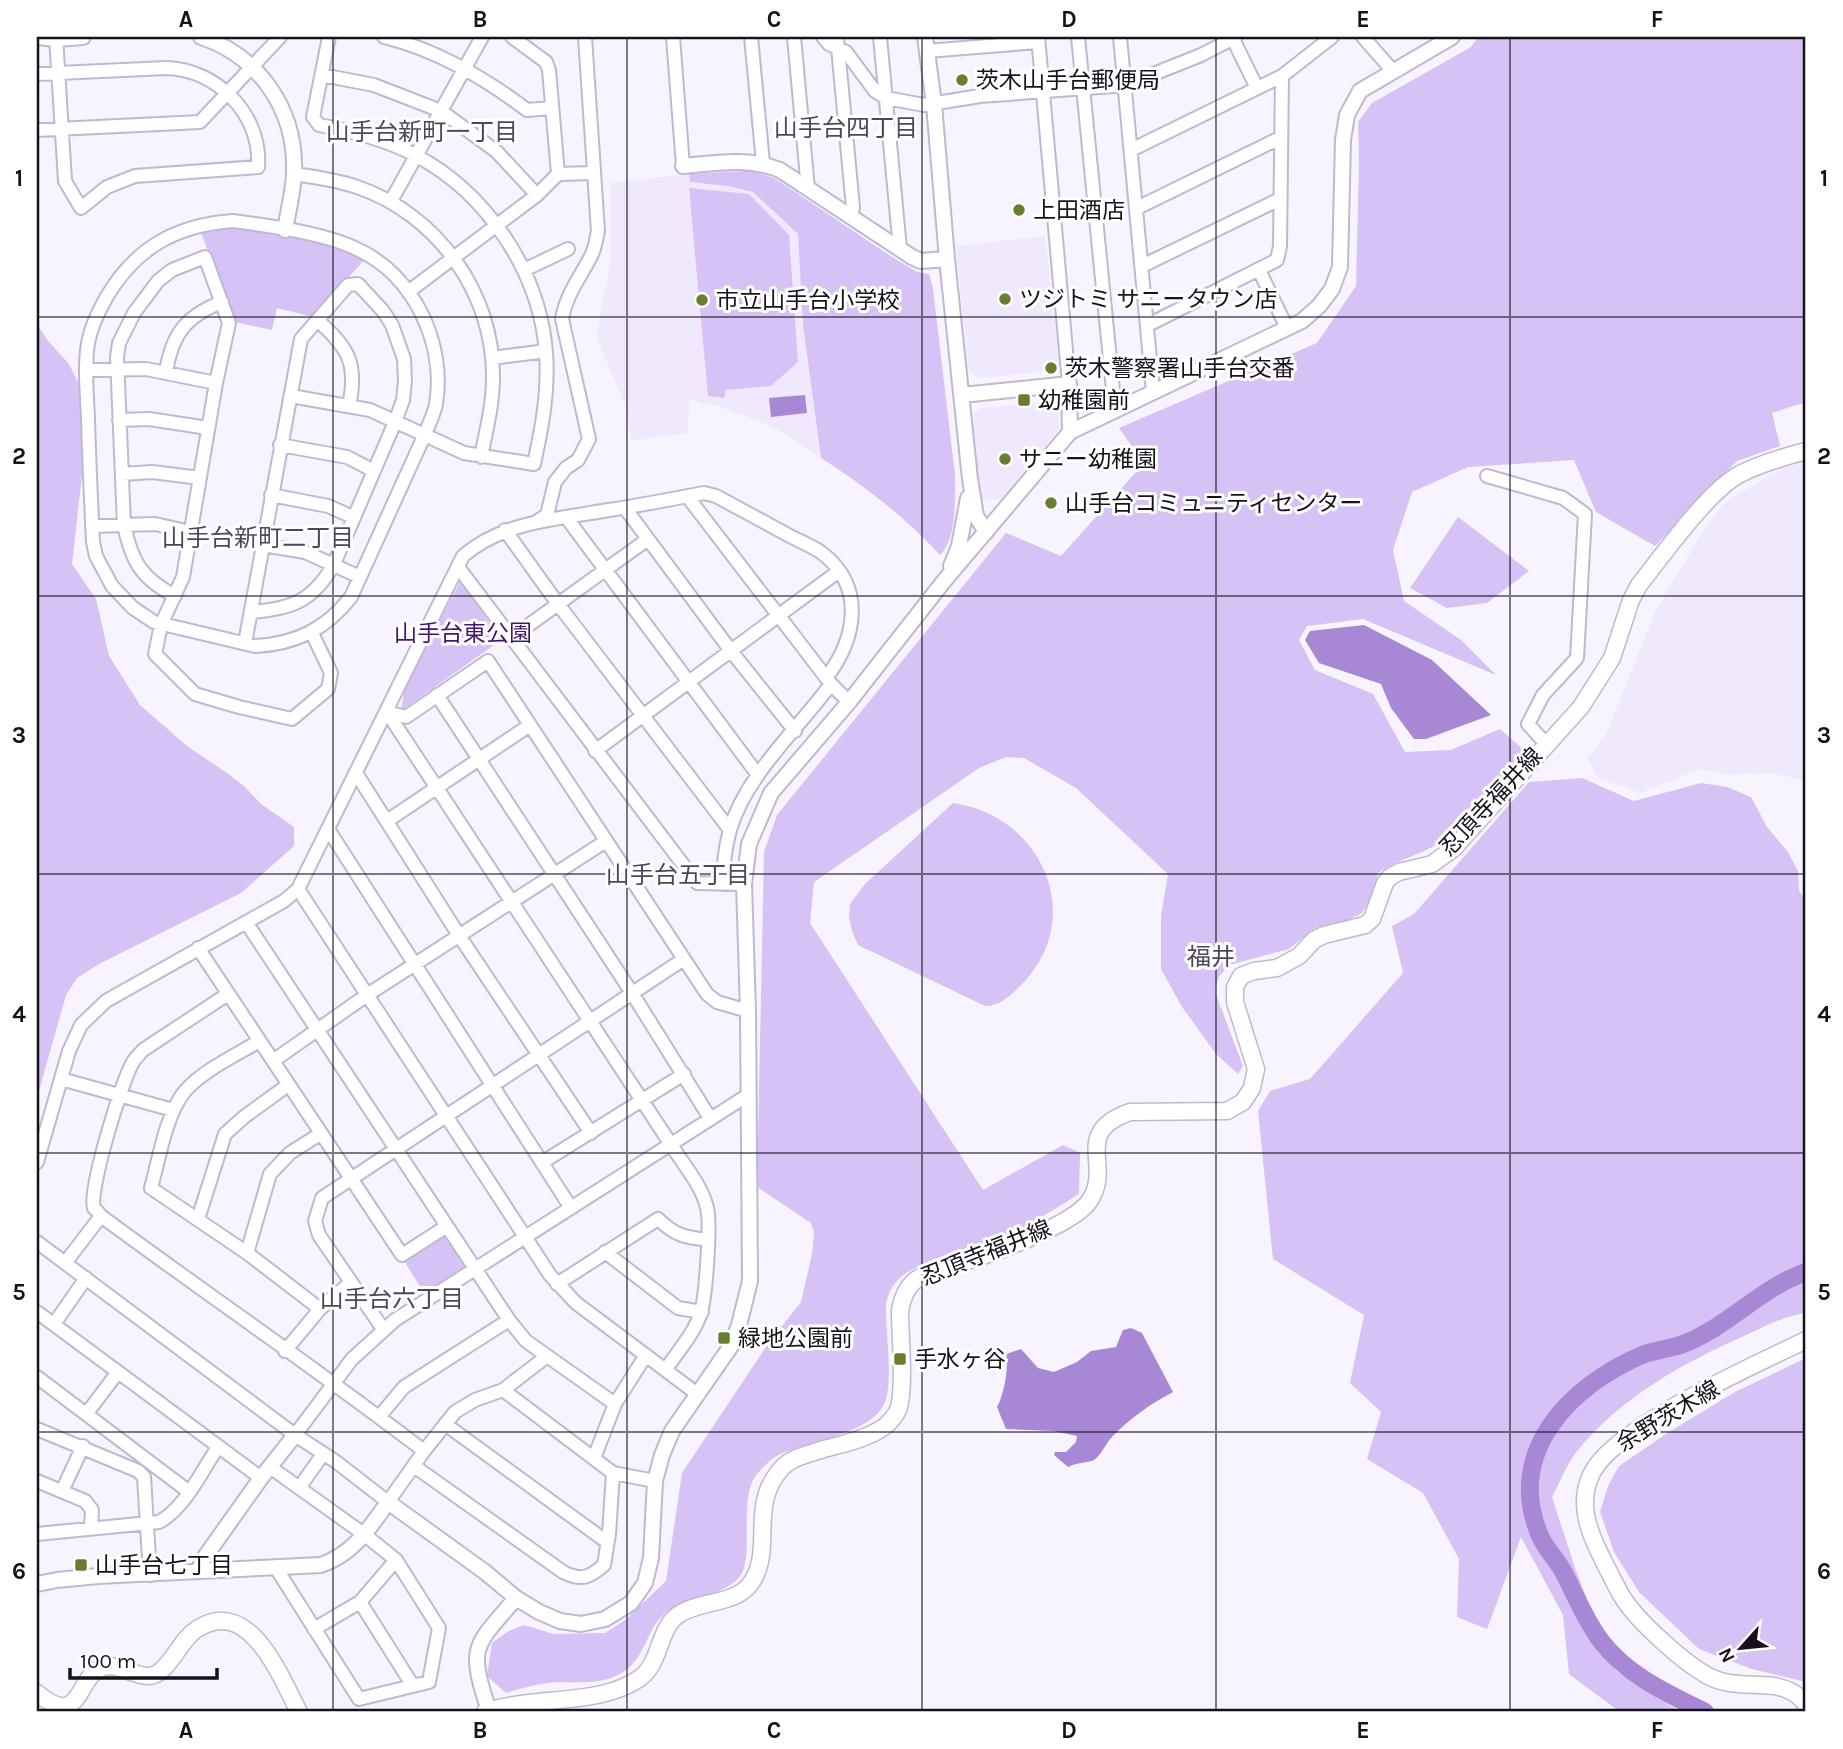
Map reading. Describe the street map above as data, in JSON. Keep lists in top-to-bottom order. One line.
{"streets":{"main road":["忍頂寺福井線","余野茨木線"]},"districts":["山手台四丁目","山手台新町一丁目","山手台新町二丁目","山手台五丁目","福井","山手台六丁目"],"parks":["山手台東公園"],"places":{"other":["茨木山手台郵便局","上田酒店","ツジトミ サニータウン店","市立山手台小学校","茨木警察署山手台交番","サニー幼稚園","山手台コミュニティセンター"],"transit":["幼稚園前","緑地公園前","手水ヶ谷","山手台七丁目"]},"scale_bar":"100 m","north":"bottom left","grid":{"columns":["A","B","C","D","E","F"],"rows":["1","2","3","4","5","6"]}}
